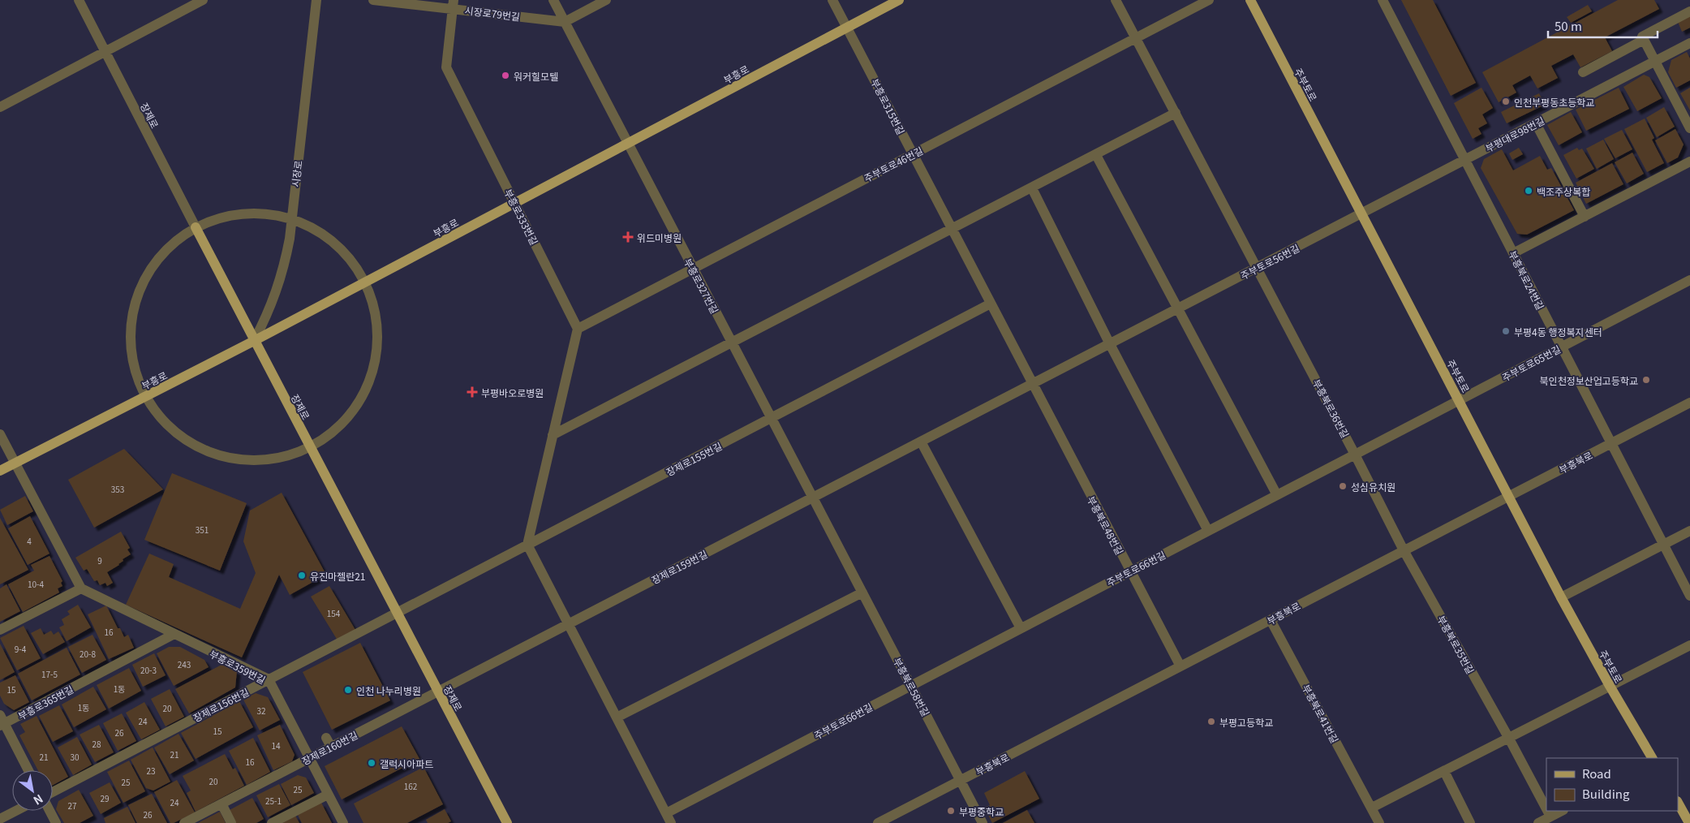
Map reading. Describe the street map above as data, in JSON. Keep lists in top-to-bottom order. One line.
{"streets":{"main road":["부흥로","주부토로","장제로"],"street":["시장로79번길","부흥로315번길","부평대로98번길","주부토로46번길","시장로","부흥로333번길","주부토로56번길","부흥북로24번길","부흥로327번길","주부토로65번길","부흥북로36번길","장제로155번길","부흥북로","부흥북로48번길","장제로159번길","주부토로66번길","부흥북로35번길","부흥로359번길","부흥북로58번길","부흥로365번길","장제로156번길","부흥북로41번길","장제로160번길"]},"crossings":[["시장로79번길","부흥로333번길"],["시장로79번길","부흥로327번길"],["부흥로","부흥로315번길"],["부흥로","장제로"],["부흥로","시장로"],["부흥로","부흥로333번길"],["부흥로","부흥로327번길"],["주부토로","부평대로98번길"],["주부토로","주부토로56번길"],["주부토로","주부토로65번길"],["주부토로","부흥북로"],["주부토로","주부토로66번길"],["부흥로315번길","주부토로46번길"],["부흥로315번길","주부토로56번길"],["부흥로315번길","장제로155번길"],["부흥로315번길","부흥북로48번길"],["부흥로315번길","장제로159번길"],["장제로","시장로"],["장제로","장제로155번길"],["장제로","장제로159번길"],["장제로","장제로156번길"],["장제로","장제로160번길"],["부평대로98번길","주부토로56번길"],["부평대로98번길","부흥북로24번길"],["주부토로46번길","부흥로333번길"],["주부토로46번길","부흥로327번길"],["주부토로46번길","부흥북로36번길"],["주부토로56번길","부흥북로36번길"],["주부토로56번길","부흥북로48번길"],["주부토로56번길","장제로159번길"],["부흥북로24번길","주부토로65번길"],["부흥북로24번길","부흥북로"],["부흥로327번길","장제로155번길"],["부흥로327번길","장제로159번길"],["부흥로327번길","부흥북로58번길"],["주부토로65번길","주부토로66번길"],["부흥북로36번길","부흥북로"],["부흥북로36번길","주부토로66번길"],["부흥북로36번길","부흥북로35번길"],["장제로155번길","장제로156번길"],["부흥북로","부흥북로48번길"],["부흥북로","부흥북로35번길"],["부흥북로","부흥북로58번길"],["부흥북로","부흥북로41번길"],["부흥북로48번길","장제로159번길"],["부흥북로48번길","주부토로66번길"],["장제로159번길","부흥북로58번길"],["장제로159번길","장제로160번길"],["주부토로66번길","부흥북로58번길"],["부흥로359번길","부흥로365번길"],["부흥로359번길","장제로156번길"],["부흥로359번길","장제로160번길"]],"places":{"other":["워커힐모텔","인천부평동초등학교","백조주상복합","부평4동 행정복지센터","북인천정보산업고등학교","성심유치원","유진마젤란21","인천 나누리병원","부평고등학교","갤럭시아파트","부평중학교"],"health":["위드미병원","부평바오로병원"]},"house_numbers":["353","351","4","9","10-4","154","16","9-4","20-8","243","20-3","17-5","1동","15","1동","20","32","24","15","26","28","14","21","21","30","16","23","20","25","162","25","29","25-1","24","27","26"],"legend":["Road","Building"],"scale_bar":"50 m","north":"bottom right"}
